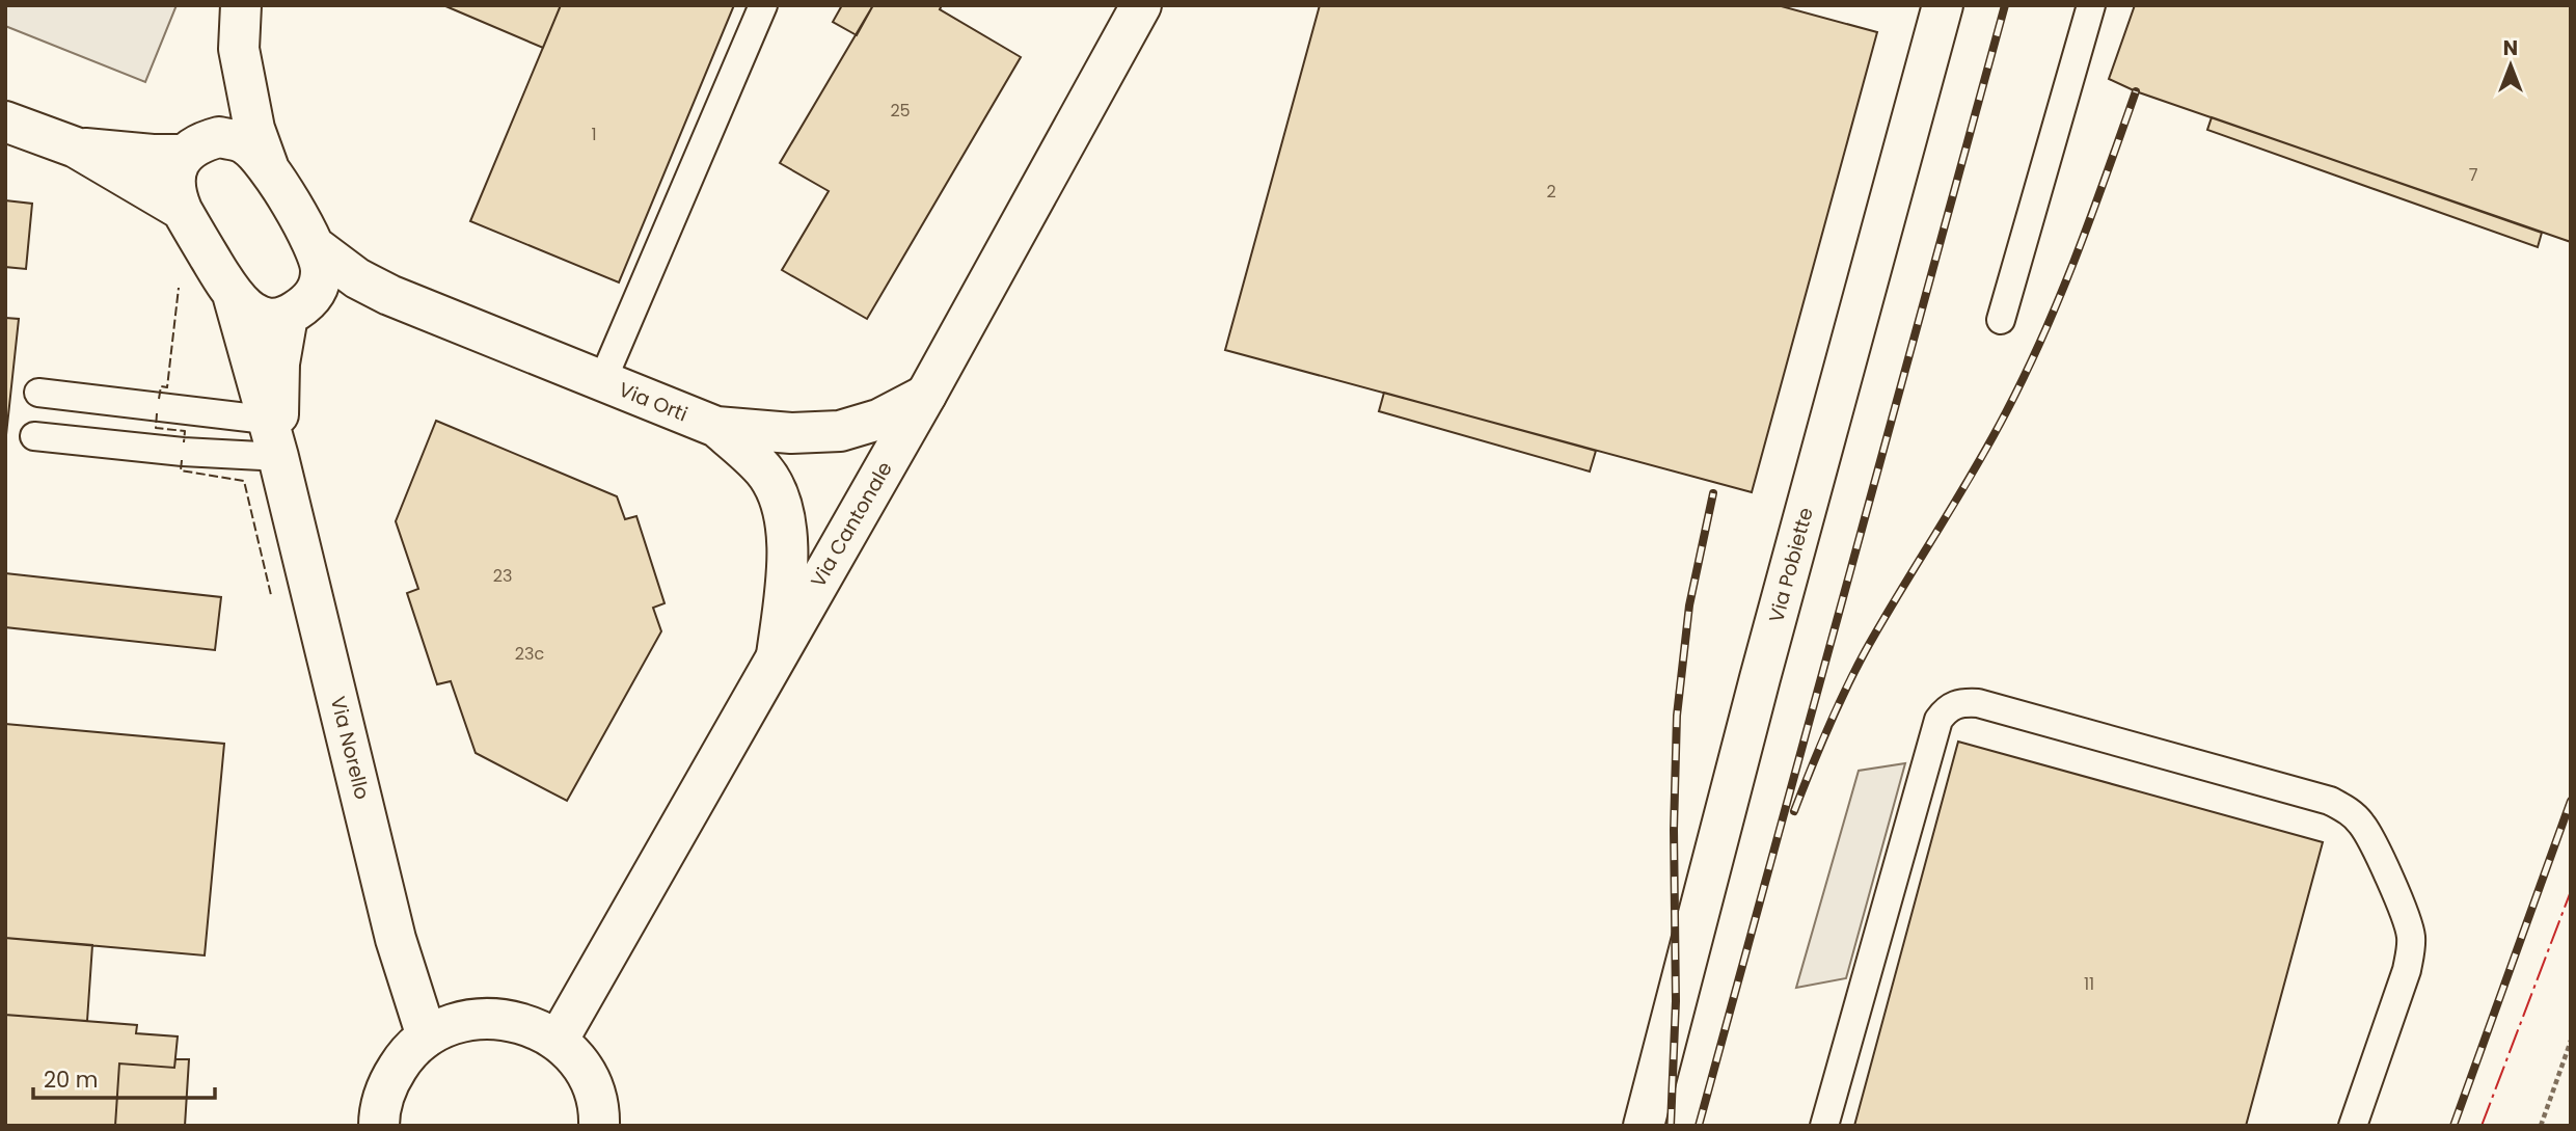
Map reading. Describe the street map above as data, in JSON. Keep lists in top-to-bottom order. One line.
{"streets":{"street":["Via Orti","Via Cantonale","Via Pobiette","Via Norello"]},"crossings":[["Via Orti","Via Cantonale"],["Via Orti","Via Norello"]],"house_numbers":["25","1","7","2","23","23c","11"],"scale_bar":"20 m","north":"top"}
